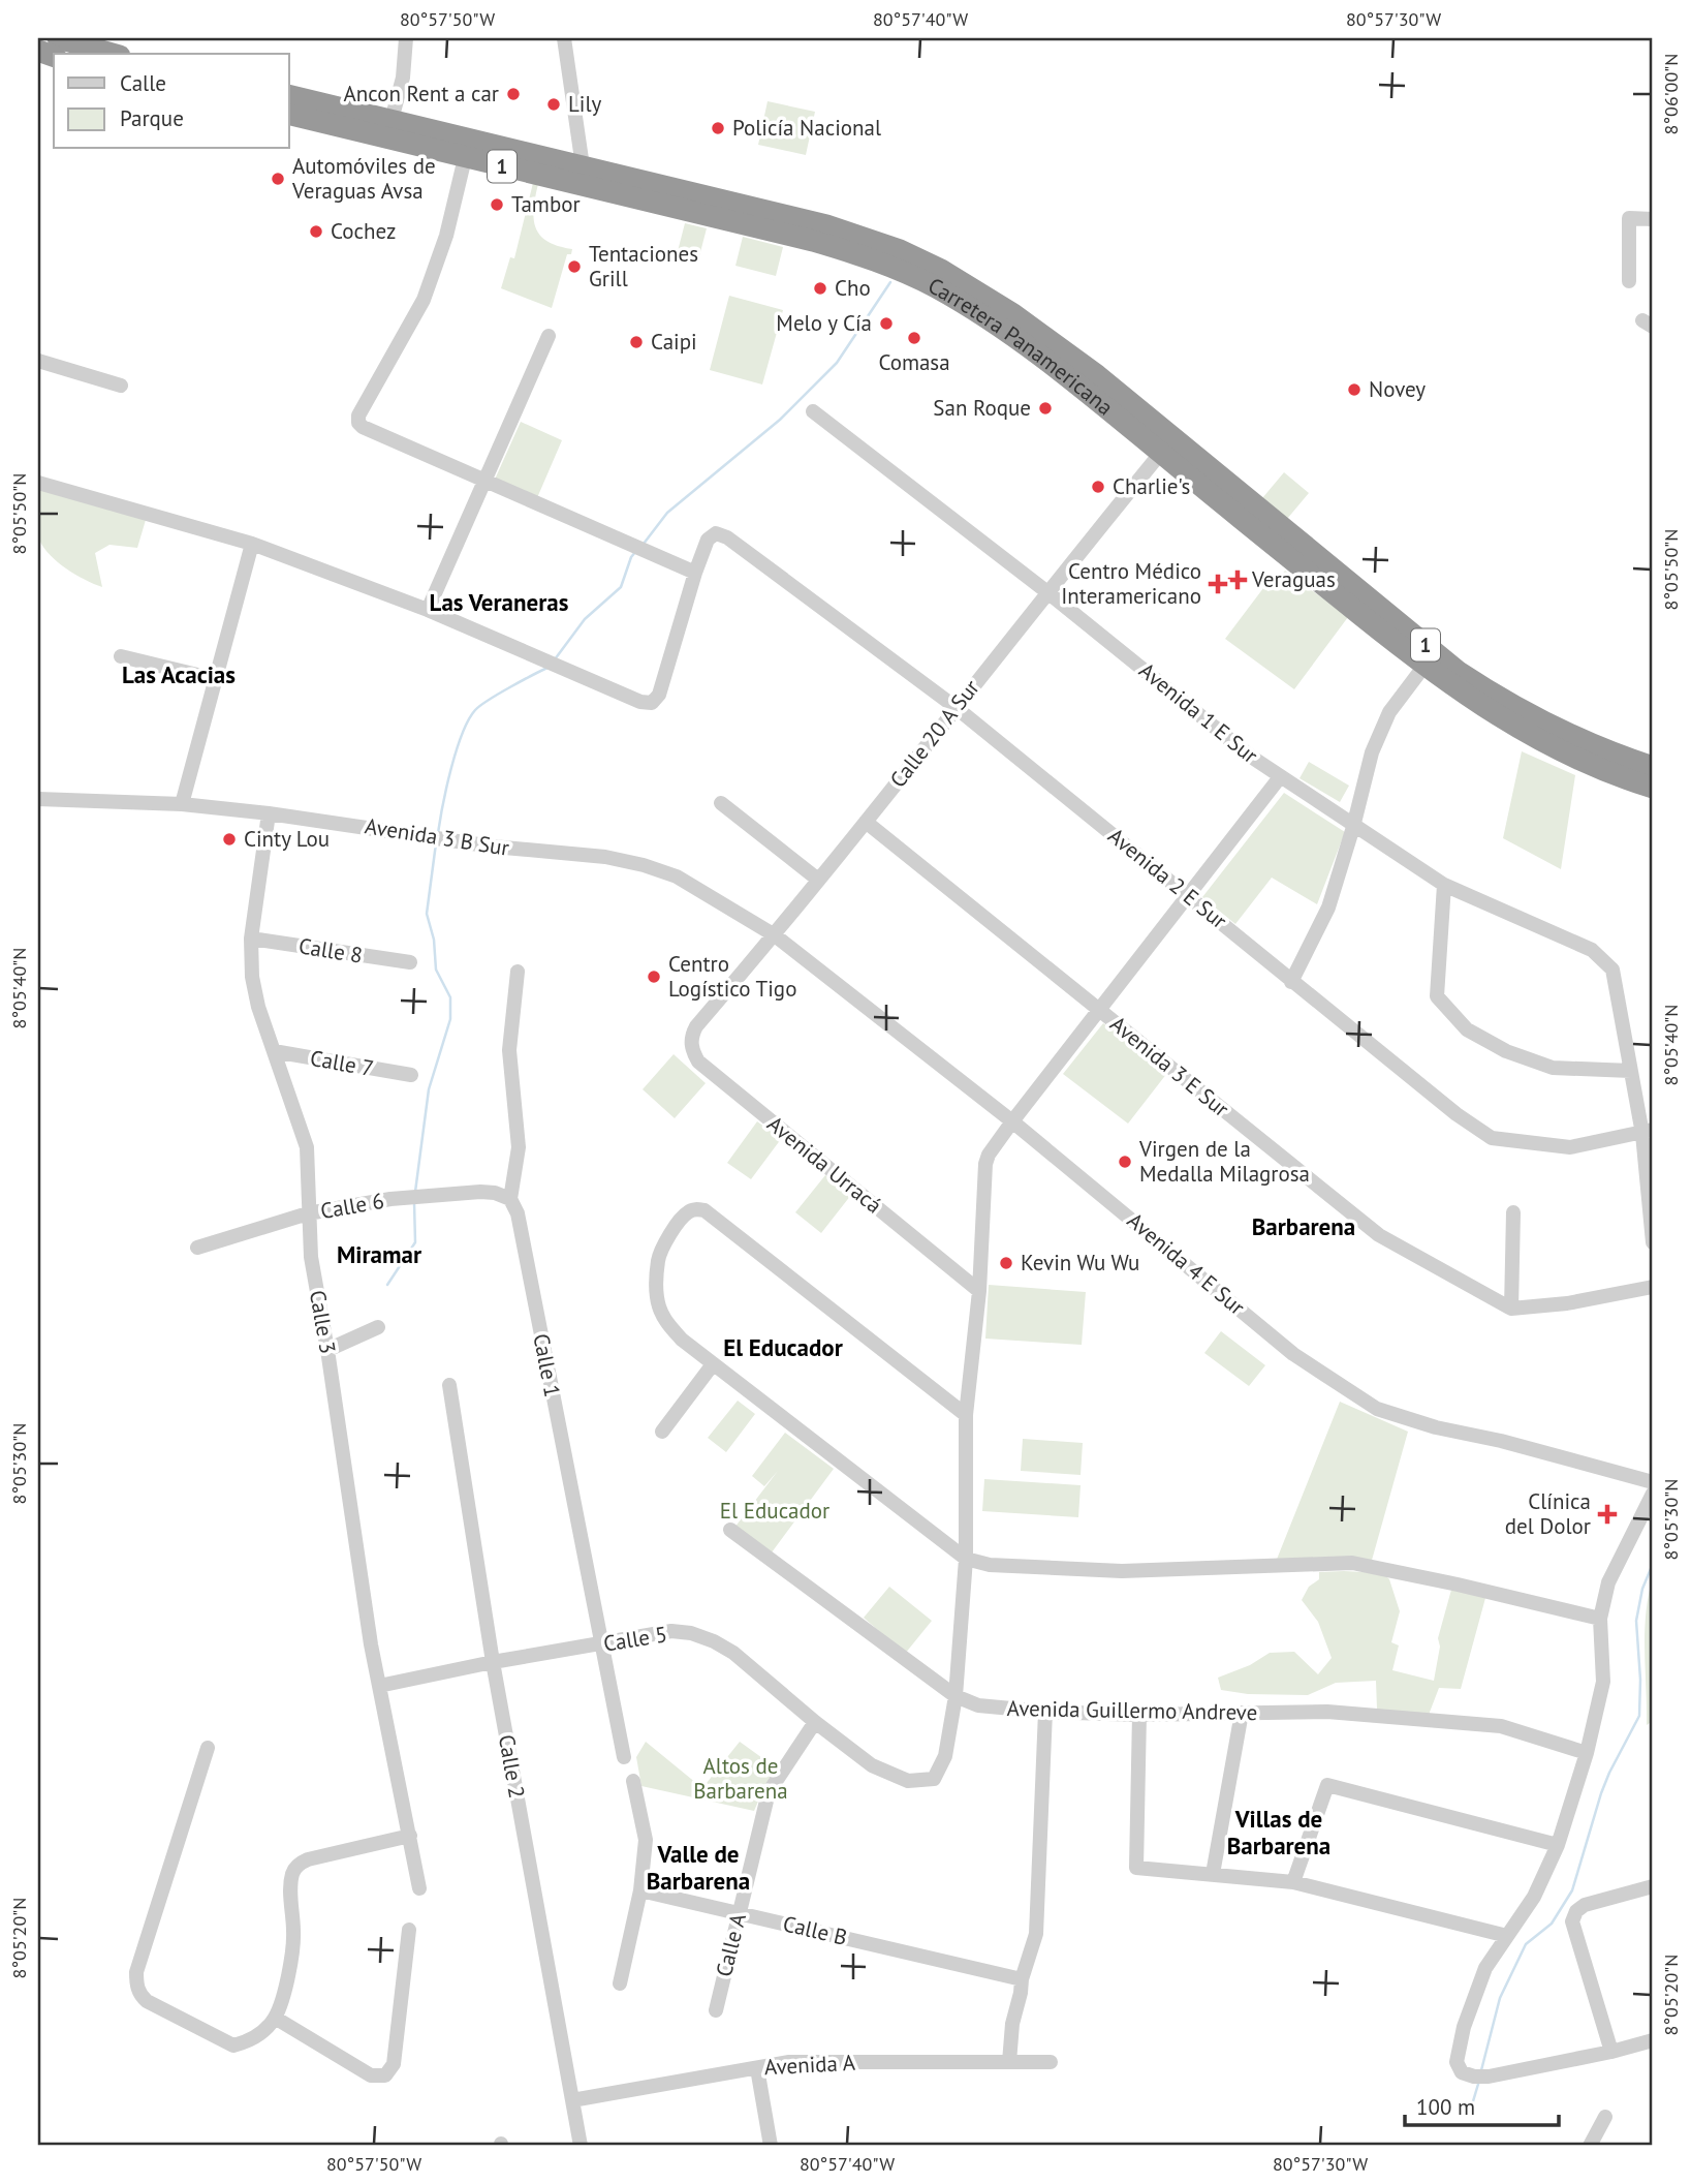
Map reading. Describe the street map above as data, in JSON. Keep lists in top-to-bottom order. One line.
{"streets":{"highway":["1","Carretera Panamericana"],"street":["Avenida 1 E Sur","Calle 20 A Sur","Avenida 3 B Sur","Avenida 2 E Sur","Calle 8","Calle 7","Avenida 3 E Sur","Avenida Urracá","Calle 6","Avenida 4 E Sur","Calle 3","Calle 1","Calle 5","Avenida Guillermo Andreve","Calle 2","Calle B","Calle A","Avenida A"]},"crossings":[["Carretera Panamericana","Calle 20 A Sur"],["Avenida 1 E Sur","Calle 20 A Sur"],["Calle 20 A Sur","Avenida 3 B Sur"],["Calle 20 A Sur","Avenida 2 E Sur"],["Calle 20 A Sur","Avenida 3 E Sur"],["Calle 20 A Sur","Avenida Urracá"],["Calle 20 A Sur","Avenida 4 E Sur"],["Avenida 3 B Sur","Avenida 4 E Sur"],["Avenida 3 B Sur","Calle 3"],["Calle 8","Calle 3"],["Calle 7","Calle 3"],["Calle 6","Calle 3"],["Calle 6","Calle 1"],["Calle 3","Calle 5"],["Calle 1","Calle 5"],["Calle 5","Avenida Guillermo Andreve"],["Calle 5","Calle 2"],["Calle 5","Calle A"],["Calle 2","Avenida A"],["Calle B","Calle A"]],"districts":["Las Veraneras","Las Acacias","Barbarena","Miramar","El Educador","Villas de Barbarena","Valle de Barbarena"],"parks":["El Educador","Altos de Barbarena"],"places":{"other":["Ancon Rent a car","Lily","Policía Nacional","Automóviles de Veraguas Avsa","Tambor","Cochez","Tentaciones Grill","Cho","Melo y Cía","Comasa","Caipi","Novey","San Roque","Charlie's","Cinty Lou","Centro Logístico Tigo","Virgen de la Medalla Milagrosa","Kevin Wu Wu"],"health":["Veraguas","Centro Médico Interamericano","Clínica del Dolor"]},"legend":["Calle","Parque"],"scale_bar":"100 m","coordinates":["80°57'50\"W","80°57'40\"W","80°57'30\"W","8°06'00\"N","8°05'50\"N","8°05'40\"N","8°05'30\"N","8°05'20\"N"]}
